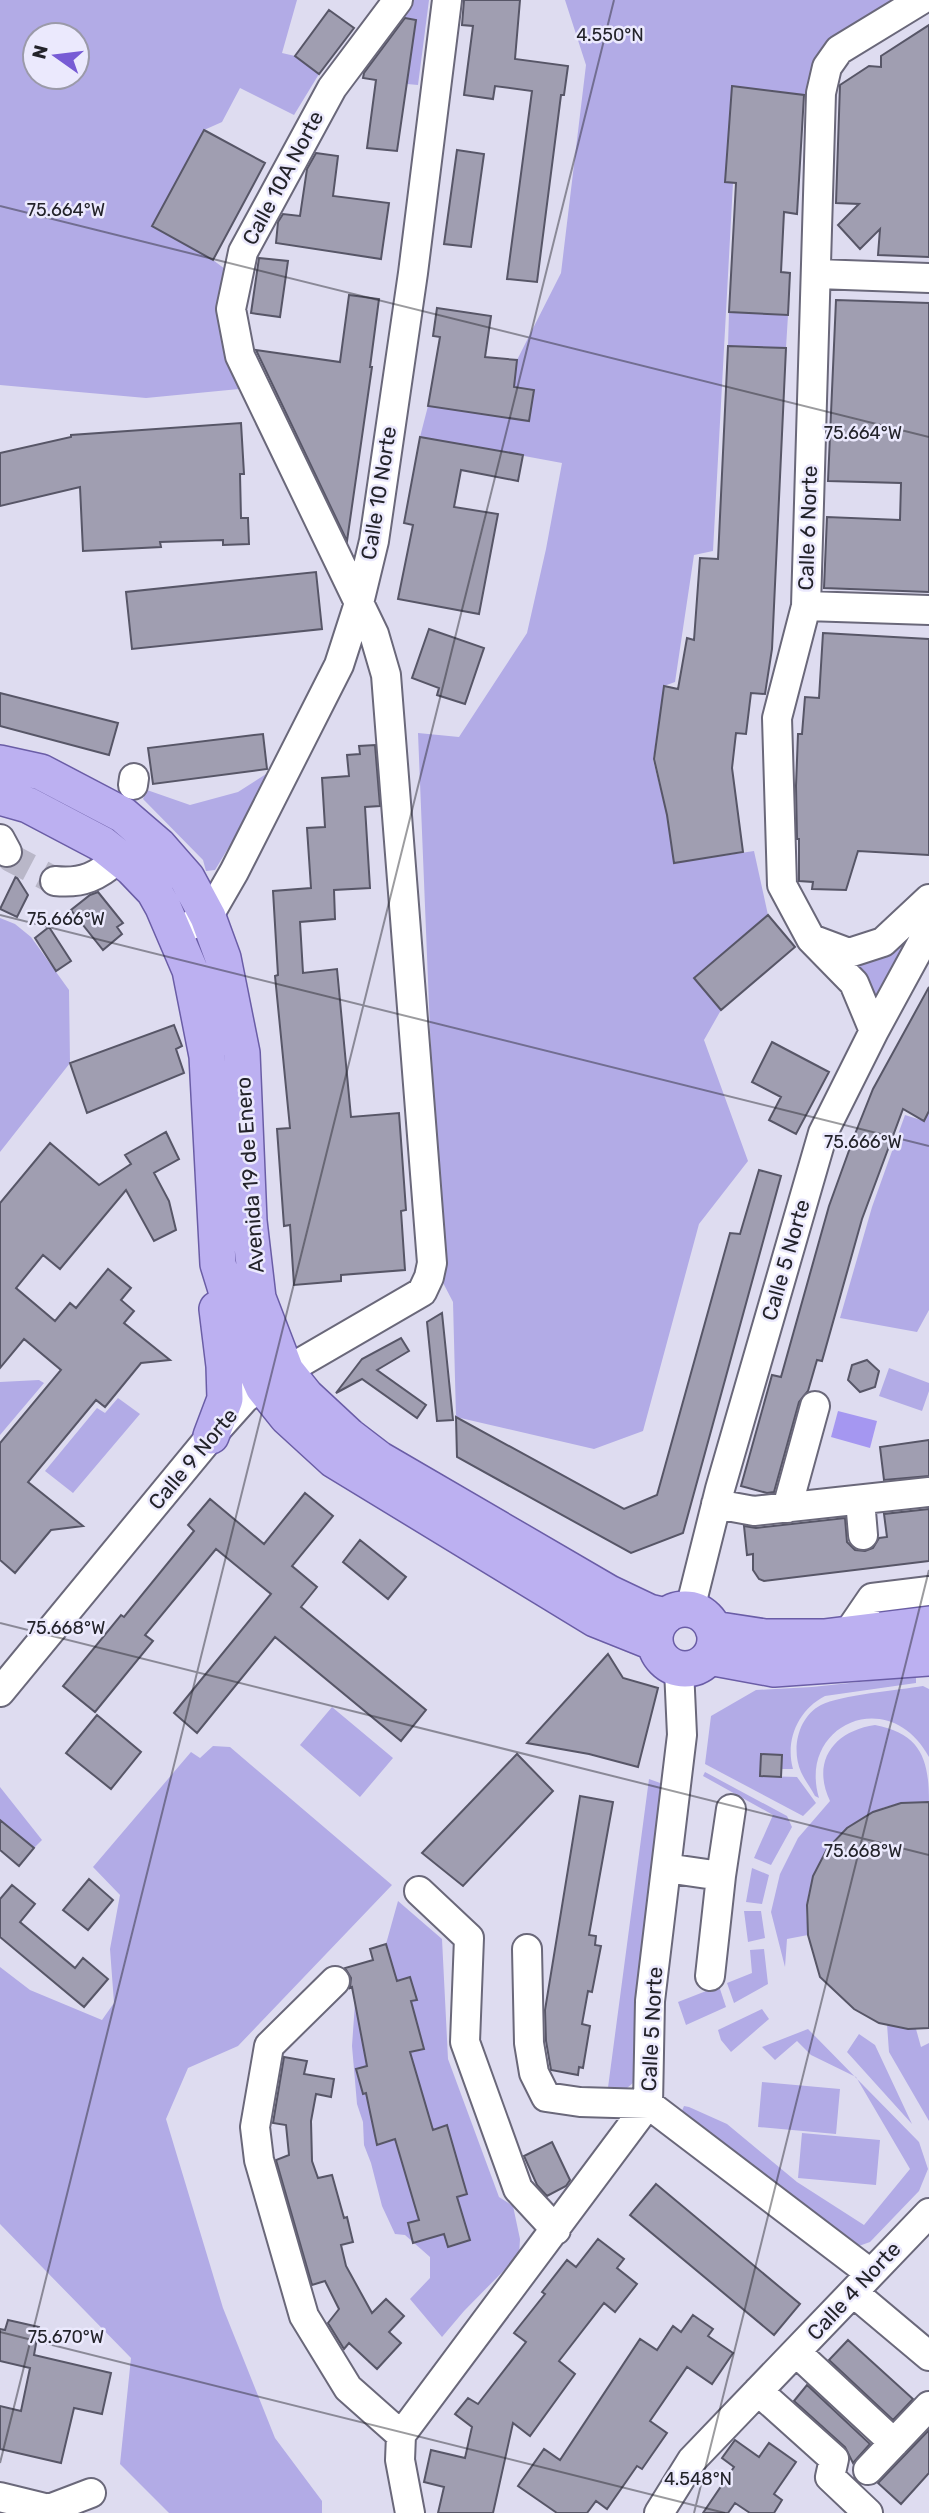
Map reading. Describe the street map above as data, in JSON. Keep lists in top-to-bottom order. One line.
{"streets":{"main road":["Avenida 19 de Enero"],"street":["Calle 10A Norte","Calle 10 Norte","Calle 6 Norte","Calle 5 Norte","Calle 9 Norte","Calle 4 Norte"]},"crossings":[["Calle 10A Norte","Calle 10 Norte"],["Calle 10A Norte","Calle 9 Norte"],["Calle 10 Norte","Avenida 19 de Enero"],["Calle 6 Norte","Calle 5 Norte"],["Avenida 19 de Enero","Calle 5 Norte"],["Avenida 19 de Enero","Calle 9 Norte"]],"north":"left","coordinates":["4.550°N","75.664°W","75.666°W","75.668°W","75.670°W","4.548°N"]}
